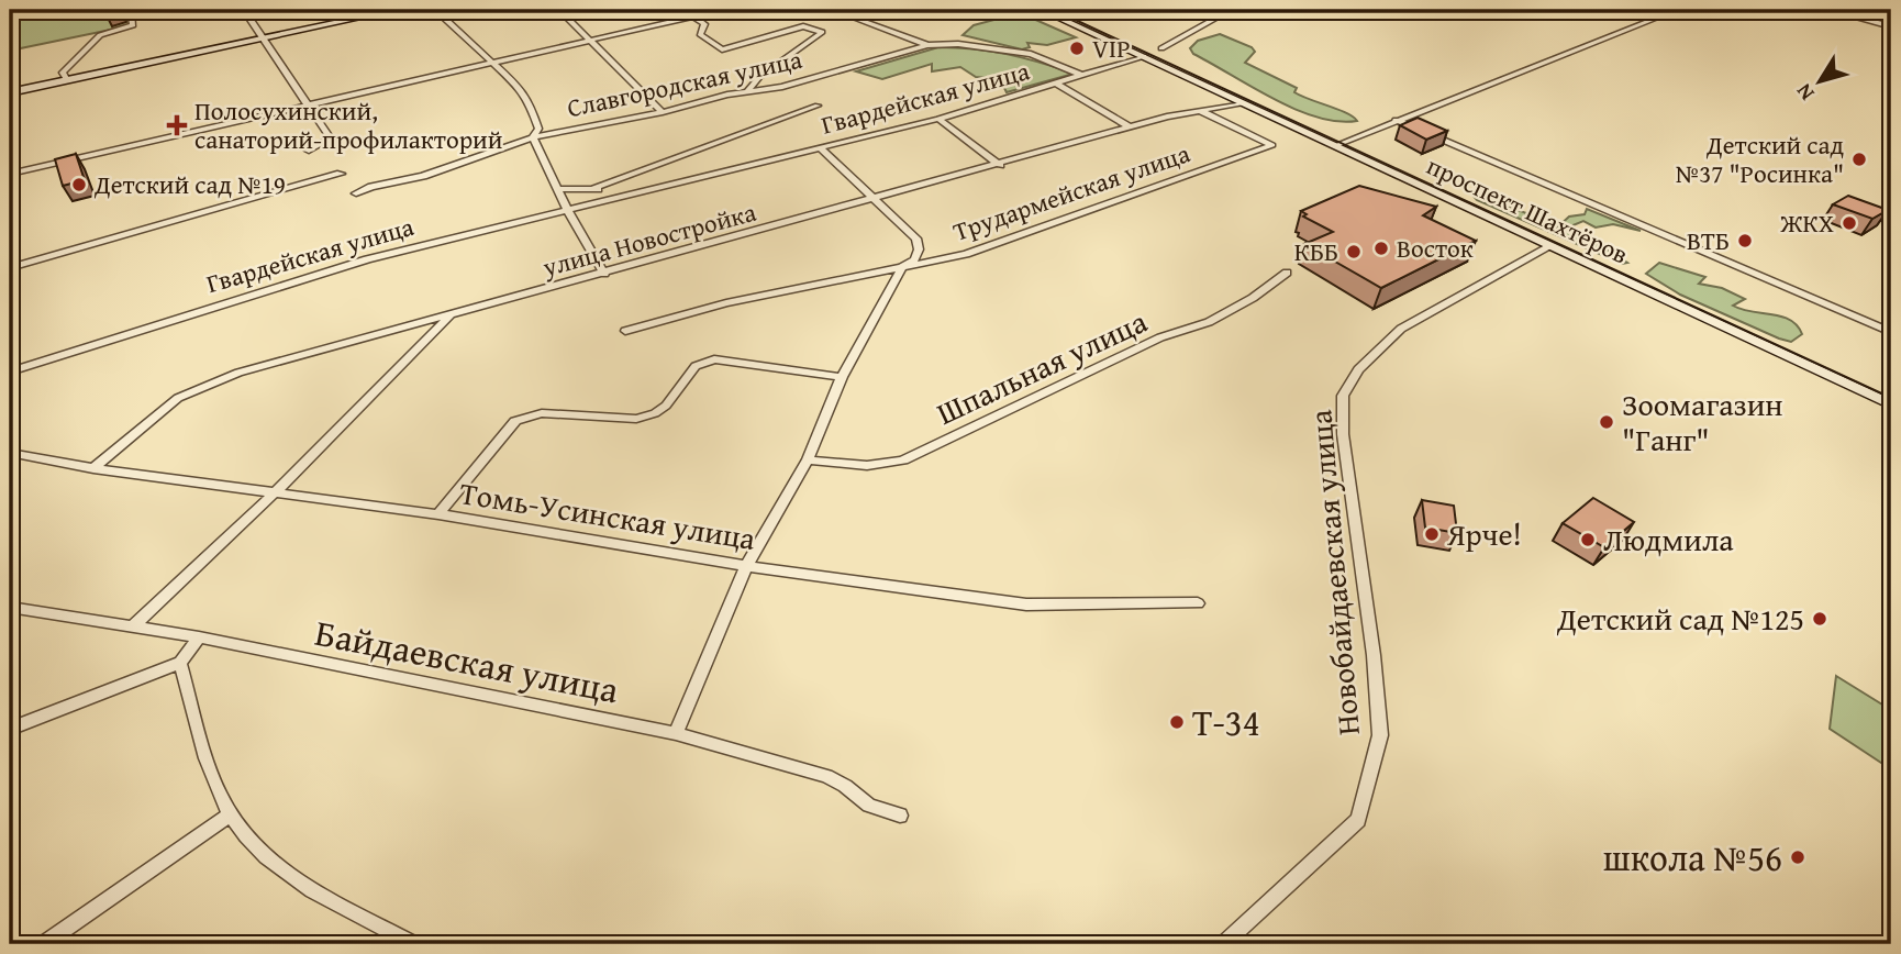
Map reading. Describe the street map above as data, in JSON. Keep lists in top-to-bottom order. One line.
{"streets":{"main road":["проспект Шахтёров"],"street":["Славгородская улица","Гвардейская улица","Трудармейская улица","улица Новостройка","Шпальная улица","Томь-Усинская улица","Новобайдаевская улица","Байдаевская улица"]},"crossings":[["Гвардейская улица","проспект Шахтёров"],["Трудармейская улица","улица Новостройка"],["проспект Шахтёров","улица Новостройка"],["проспект Шахтёров","Новобайдаевская улица"],["улица Новостройка","Томь-Усинская улица"]],"places":{"other":["VIP","Детский сад №37 \"Росинка\"","Детский сад №19","ЖКХ","ВТБ","Восток","КББ","Зоомагазин \"Ганг\"","Ярче!","Людмила","Детский сад №125","T-34","школа №56"],"health":["Полосухинский, санаторий-профилакторий"]},"north":"bottom left"}
